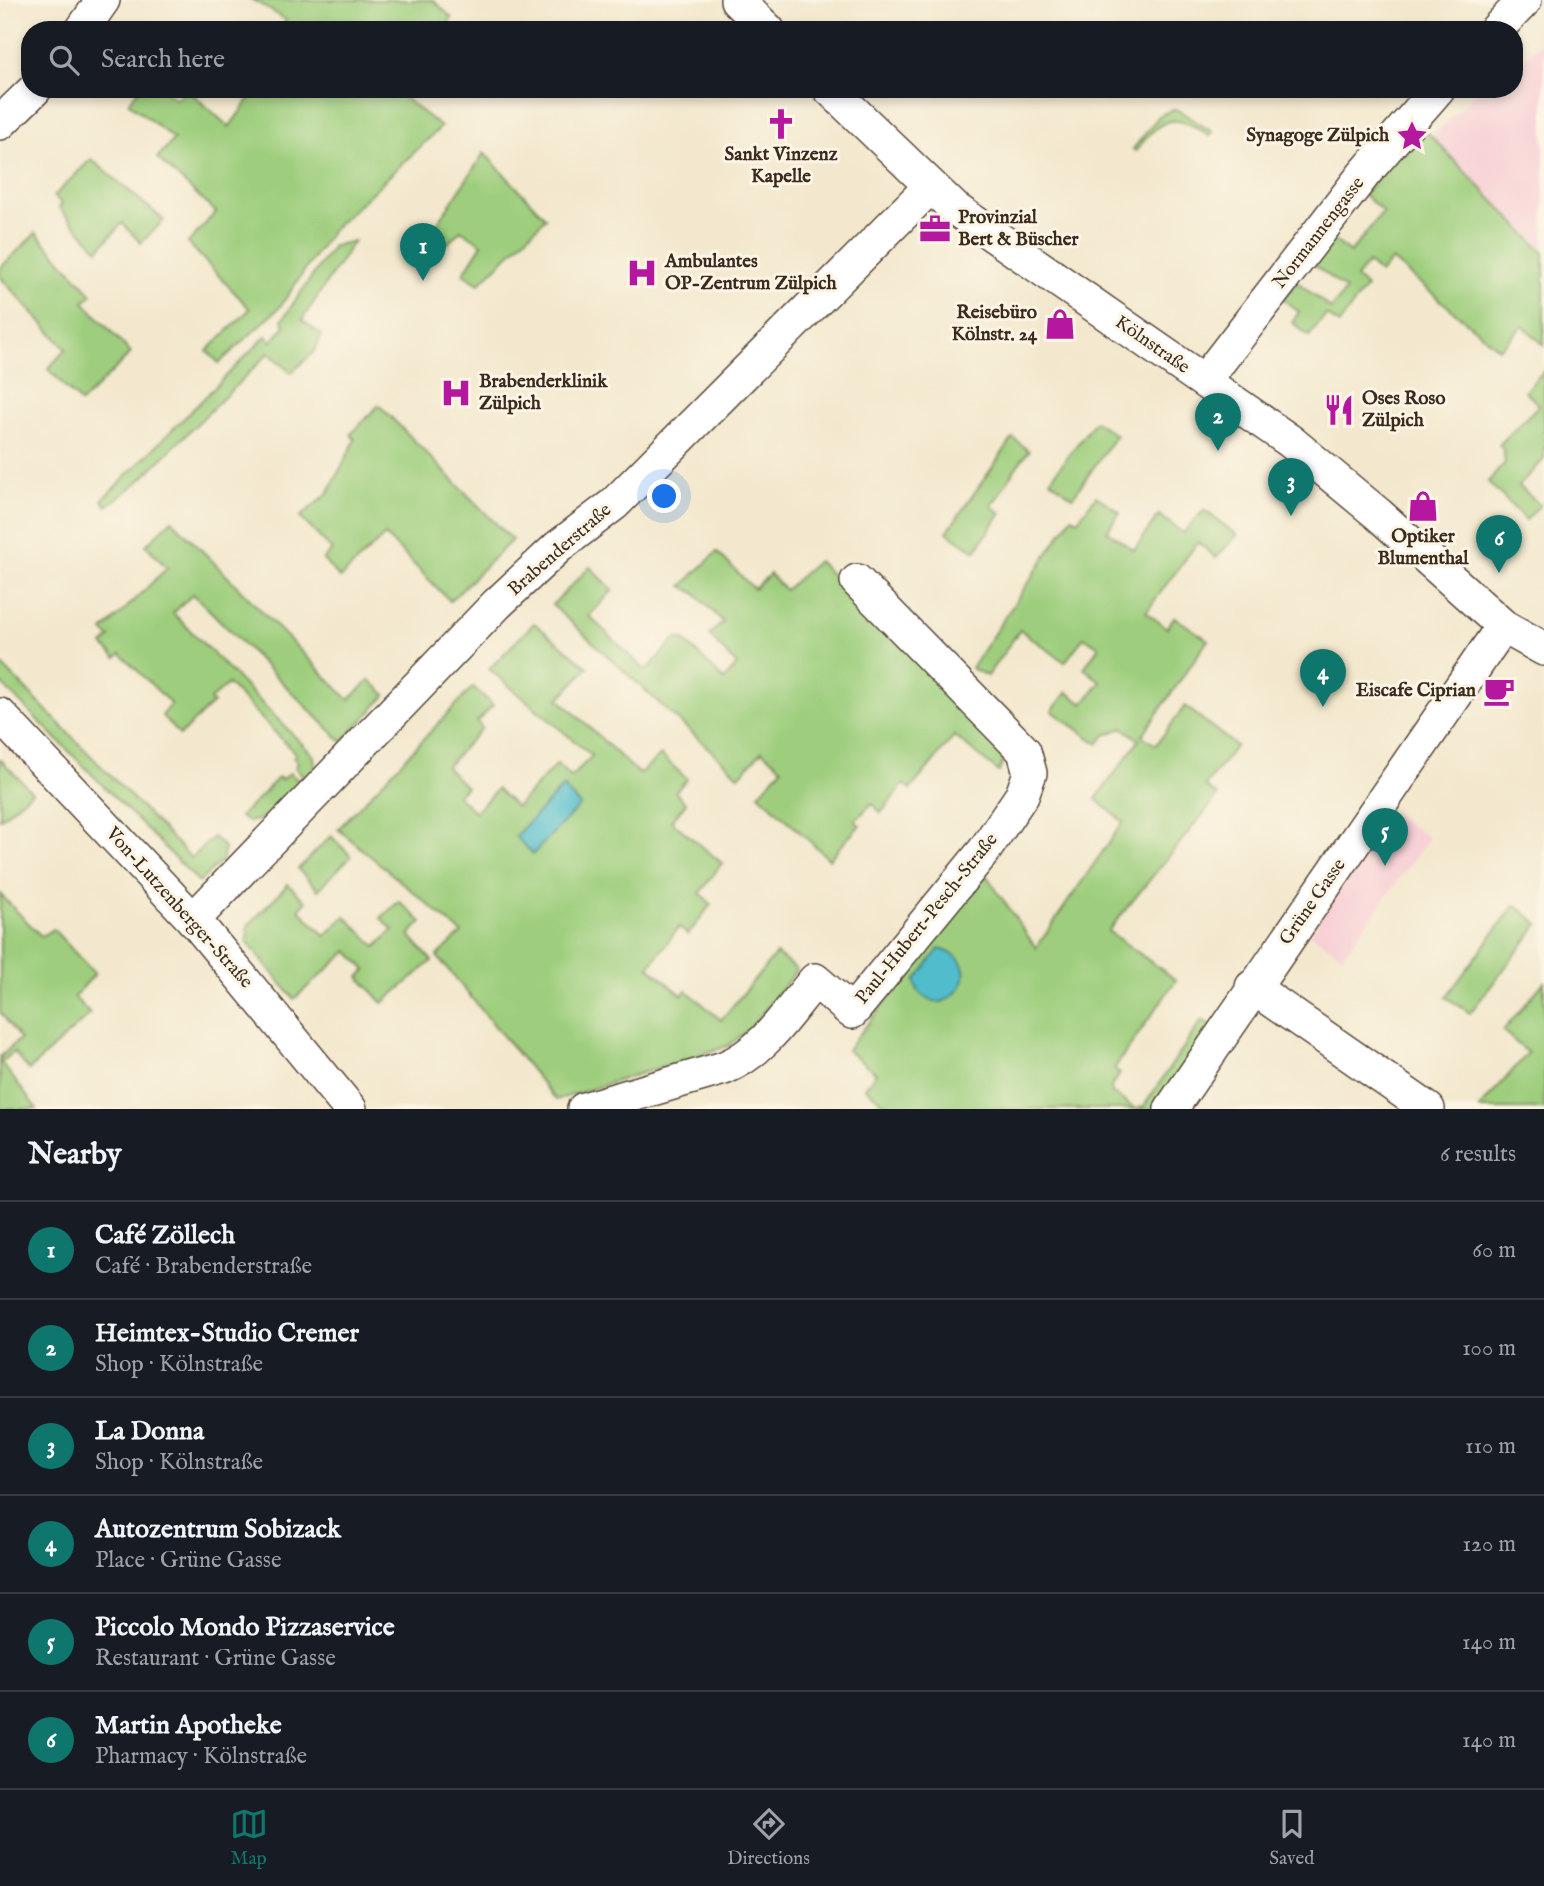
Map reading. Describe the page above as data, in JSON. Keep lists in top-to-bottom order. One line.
{"streets":{"street":["Normannengasse","Kölnstraße","Brabenderstraße","Grüne Gasse","Von-Lutzenberger-Straße","Paul-Hubert-Pesch-Straße"]},"crossings":[["Normannengasse","Kölnstraße"],["Kölnstraße","Brabenderstraße"],["Kölnstraße","Grüne Gasse"],["Brabenderstraße","Von-Lutzenberger-Straße"]],"places":{"church":["Sankt Vinzenz Kapelle"],"place":["Synagoge Zülpich"],"office":["Provinzial Bert & Büscher"],"hospital":["Ambulantes OP-Zentrum Zülpich","Brabenderklinik Zülpich"],"shop":["Reisebüro Kölnstr. 24","Optiker Blumenthal"],"restaurant":["Oses Roso Zülpich"],"cafe":["Eiscafe Ciprian"]},"page":{"search":"Search here","pins":["1","2","3","6","4","5"],"heading":["Nearby","6 results"],"list":[{"mark":"1","name":"Café Zöllech","note":"Café · Brabenderstraße","value":"60 m"},{"mark":"2","name":"Heimtex-Studio Cremer","note":"Shop · Kölnstraße","value":"100 m"},{"mark":"3","name":"La Donna","note":"Shop · Kölnstraße","value":"110 m"},{"mark":"4","name":"Autozentrum Sobizack","note":"Place · Grüne Gasse","value":"120 m"},{"mark":"5","name":"Piccolo Mondo Pizzaservice","note":"Restaurant · Grüne Gasse","value":"140 m"},{"mark":"6","name":"Martin Apotheke","note":"Pharmacy · Kölnstraße","value":"140 m"}],"nav":["Map","Directions","Saved"]}}
